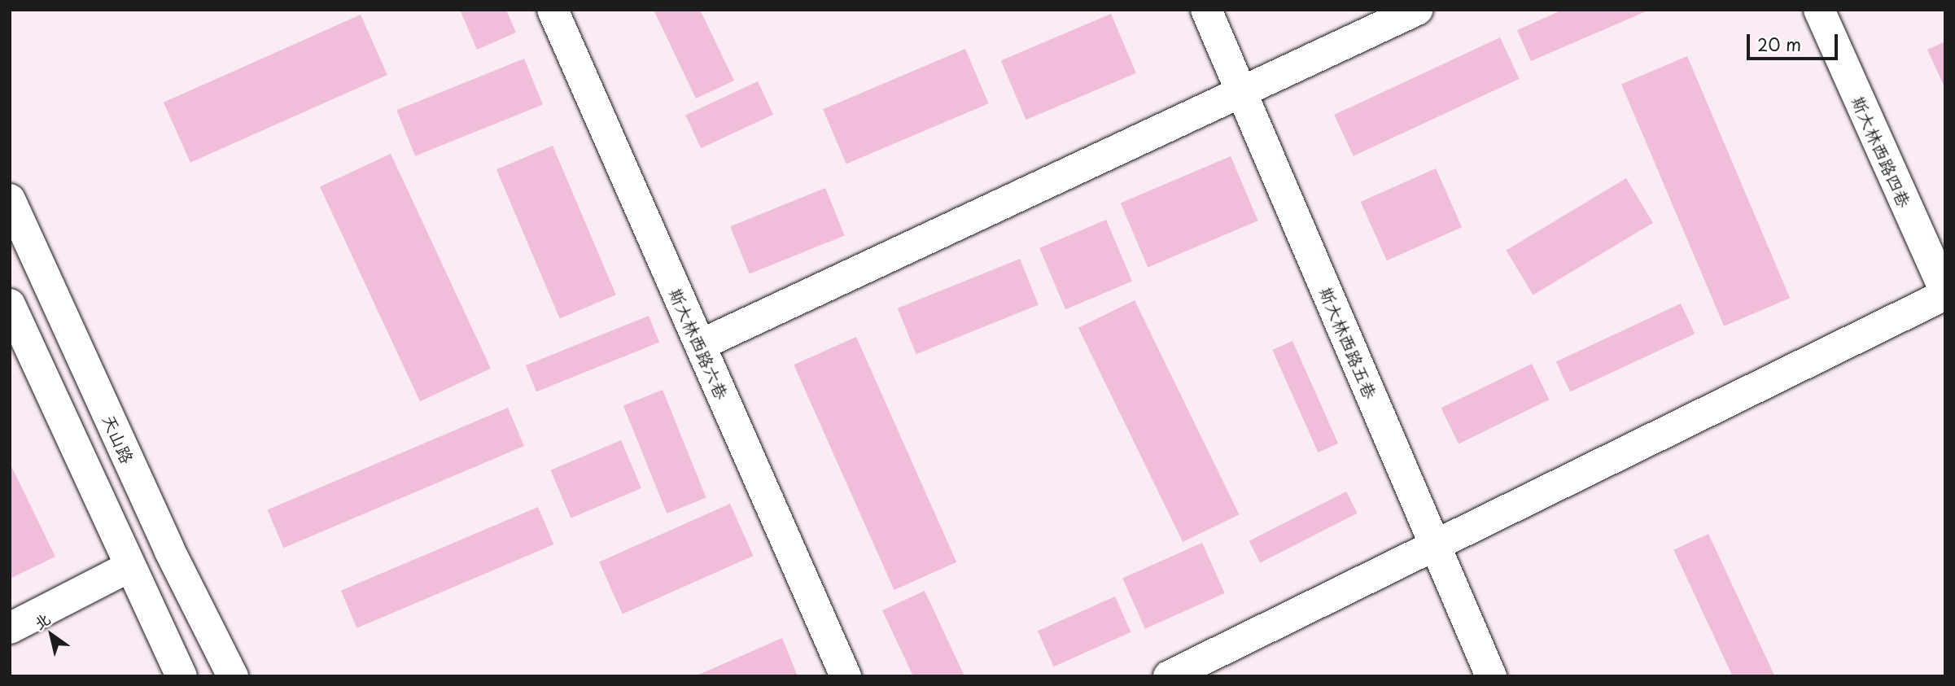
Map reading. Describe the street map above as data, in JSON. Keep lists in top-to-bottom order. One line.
{"streets":{"street":["斯大林西路四巷","斯大林西路五巷","斯大林西路六巷","天山路"]},"scale_bar":"20 m","north":"top left"}
